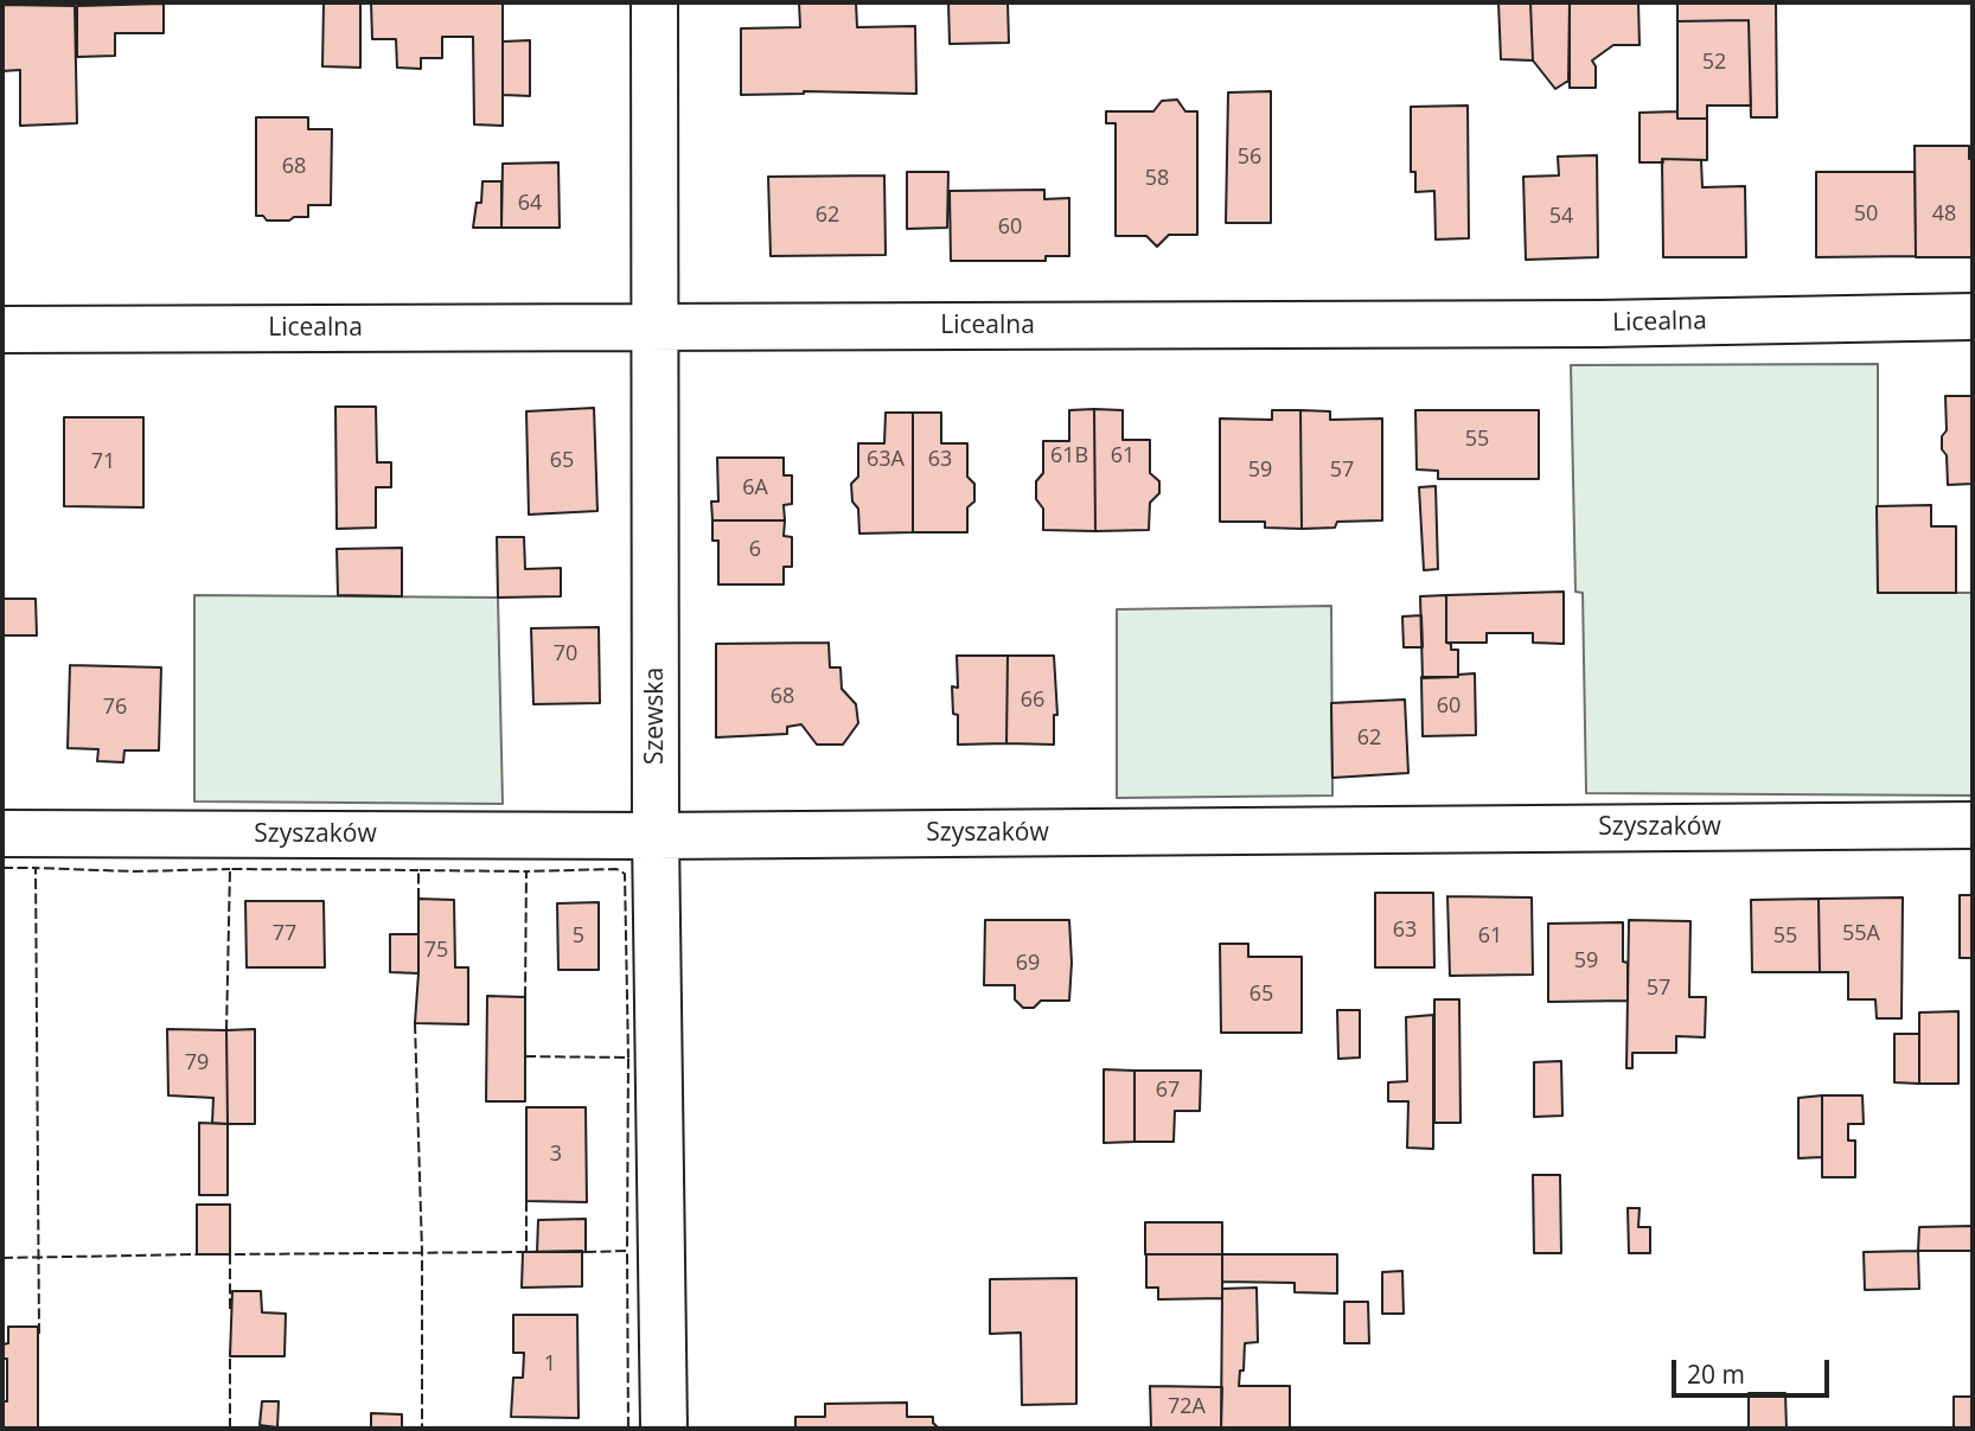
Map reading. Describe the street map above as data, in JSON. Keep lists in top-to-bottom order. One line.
{"streets":{"street":["Licealna","Szewska","Szyszaków"]},"crossings":[["Licealna","Szewska"],["Szewska","Szyszaków"]],"house_numbers":["52","56","68","58","64","50","48","62","54","60","55","61B","61","63A","63","65","71","59","57","6A","6","70","68","66","60","76","62","63","77","55A","5","61","55","75","59","69","57","65","79","67","3","1","72A"],"scale_bar":"20 m"}
